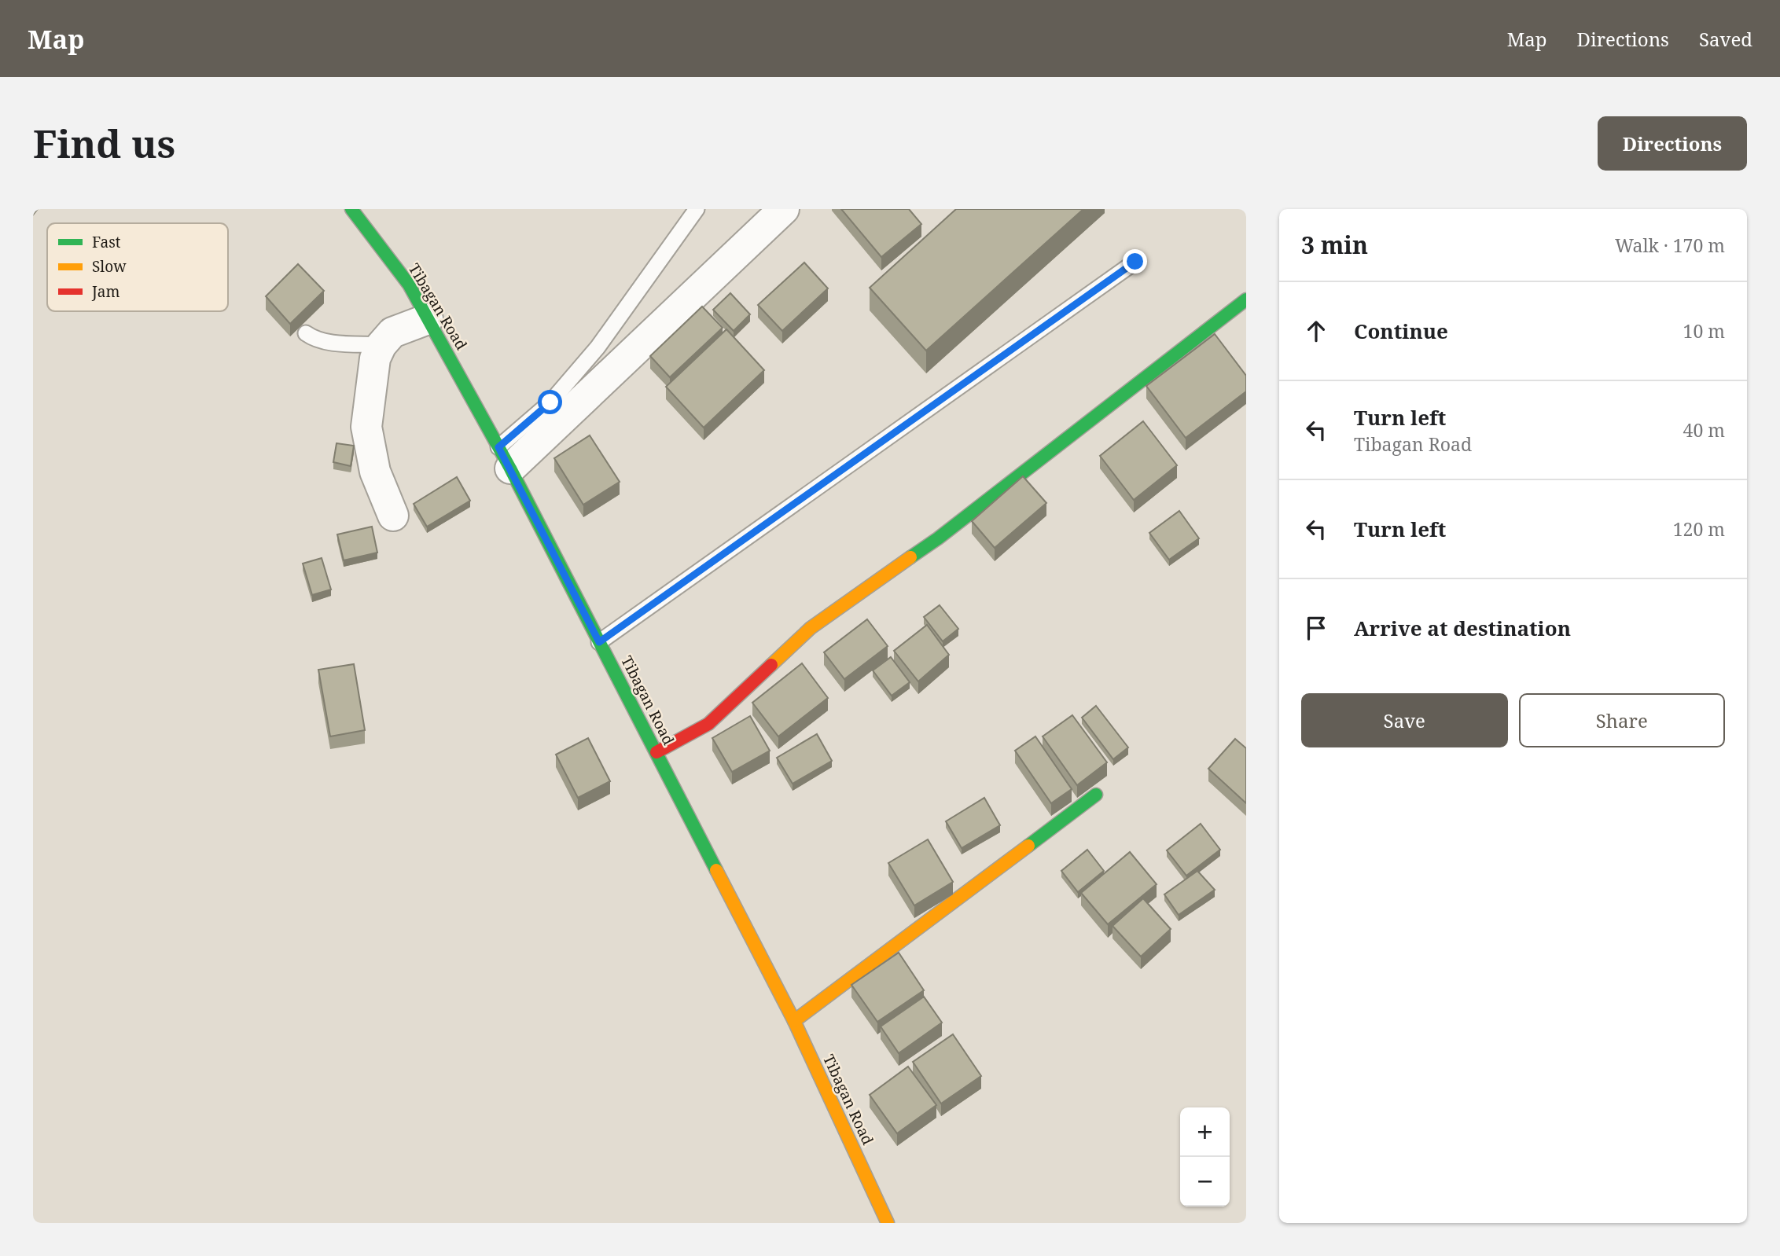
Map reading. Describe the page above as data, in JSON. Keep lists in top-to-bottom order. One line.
{"streets":{"main road":["Tibagan Road"]},"legend":["Fast","Slow","Jam"],"page":{"header":"Map","nav":["Map","Directions","Saved"],"buttons":["Directions",["Save","Share"]],"title":"Find us","heading":["3 min","Walk · 170 m"],"list":[["Continue","10 m"],["Turn left","Tibagan Road","40 m"],["Turn left","120 m"],"Arrive at destination"],"map_buttons":["+","−"]}}
